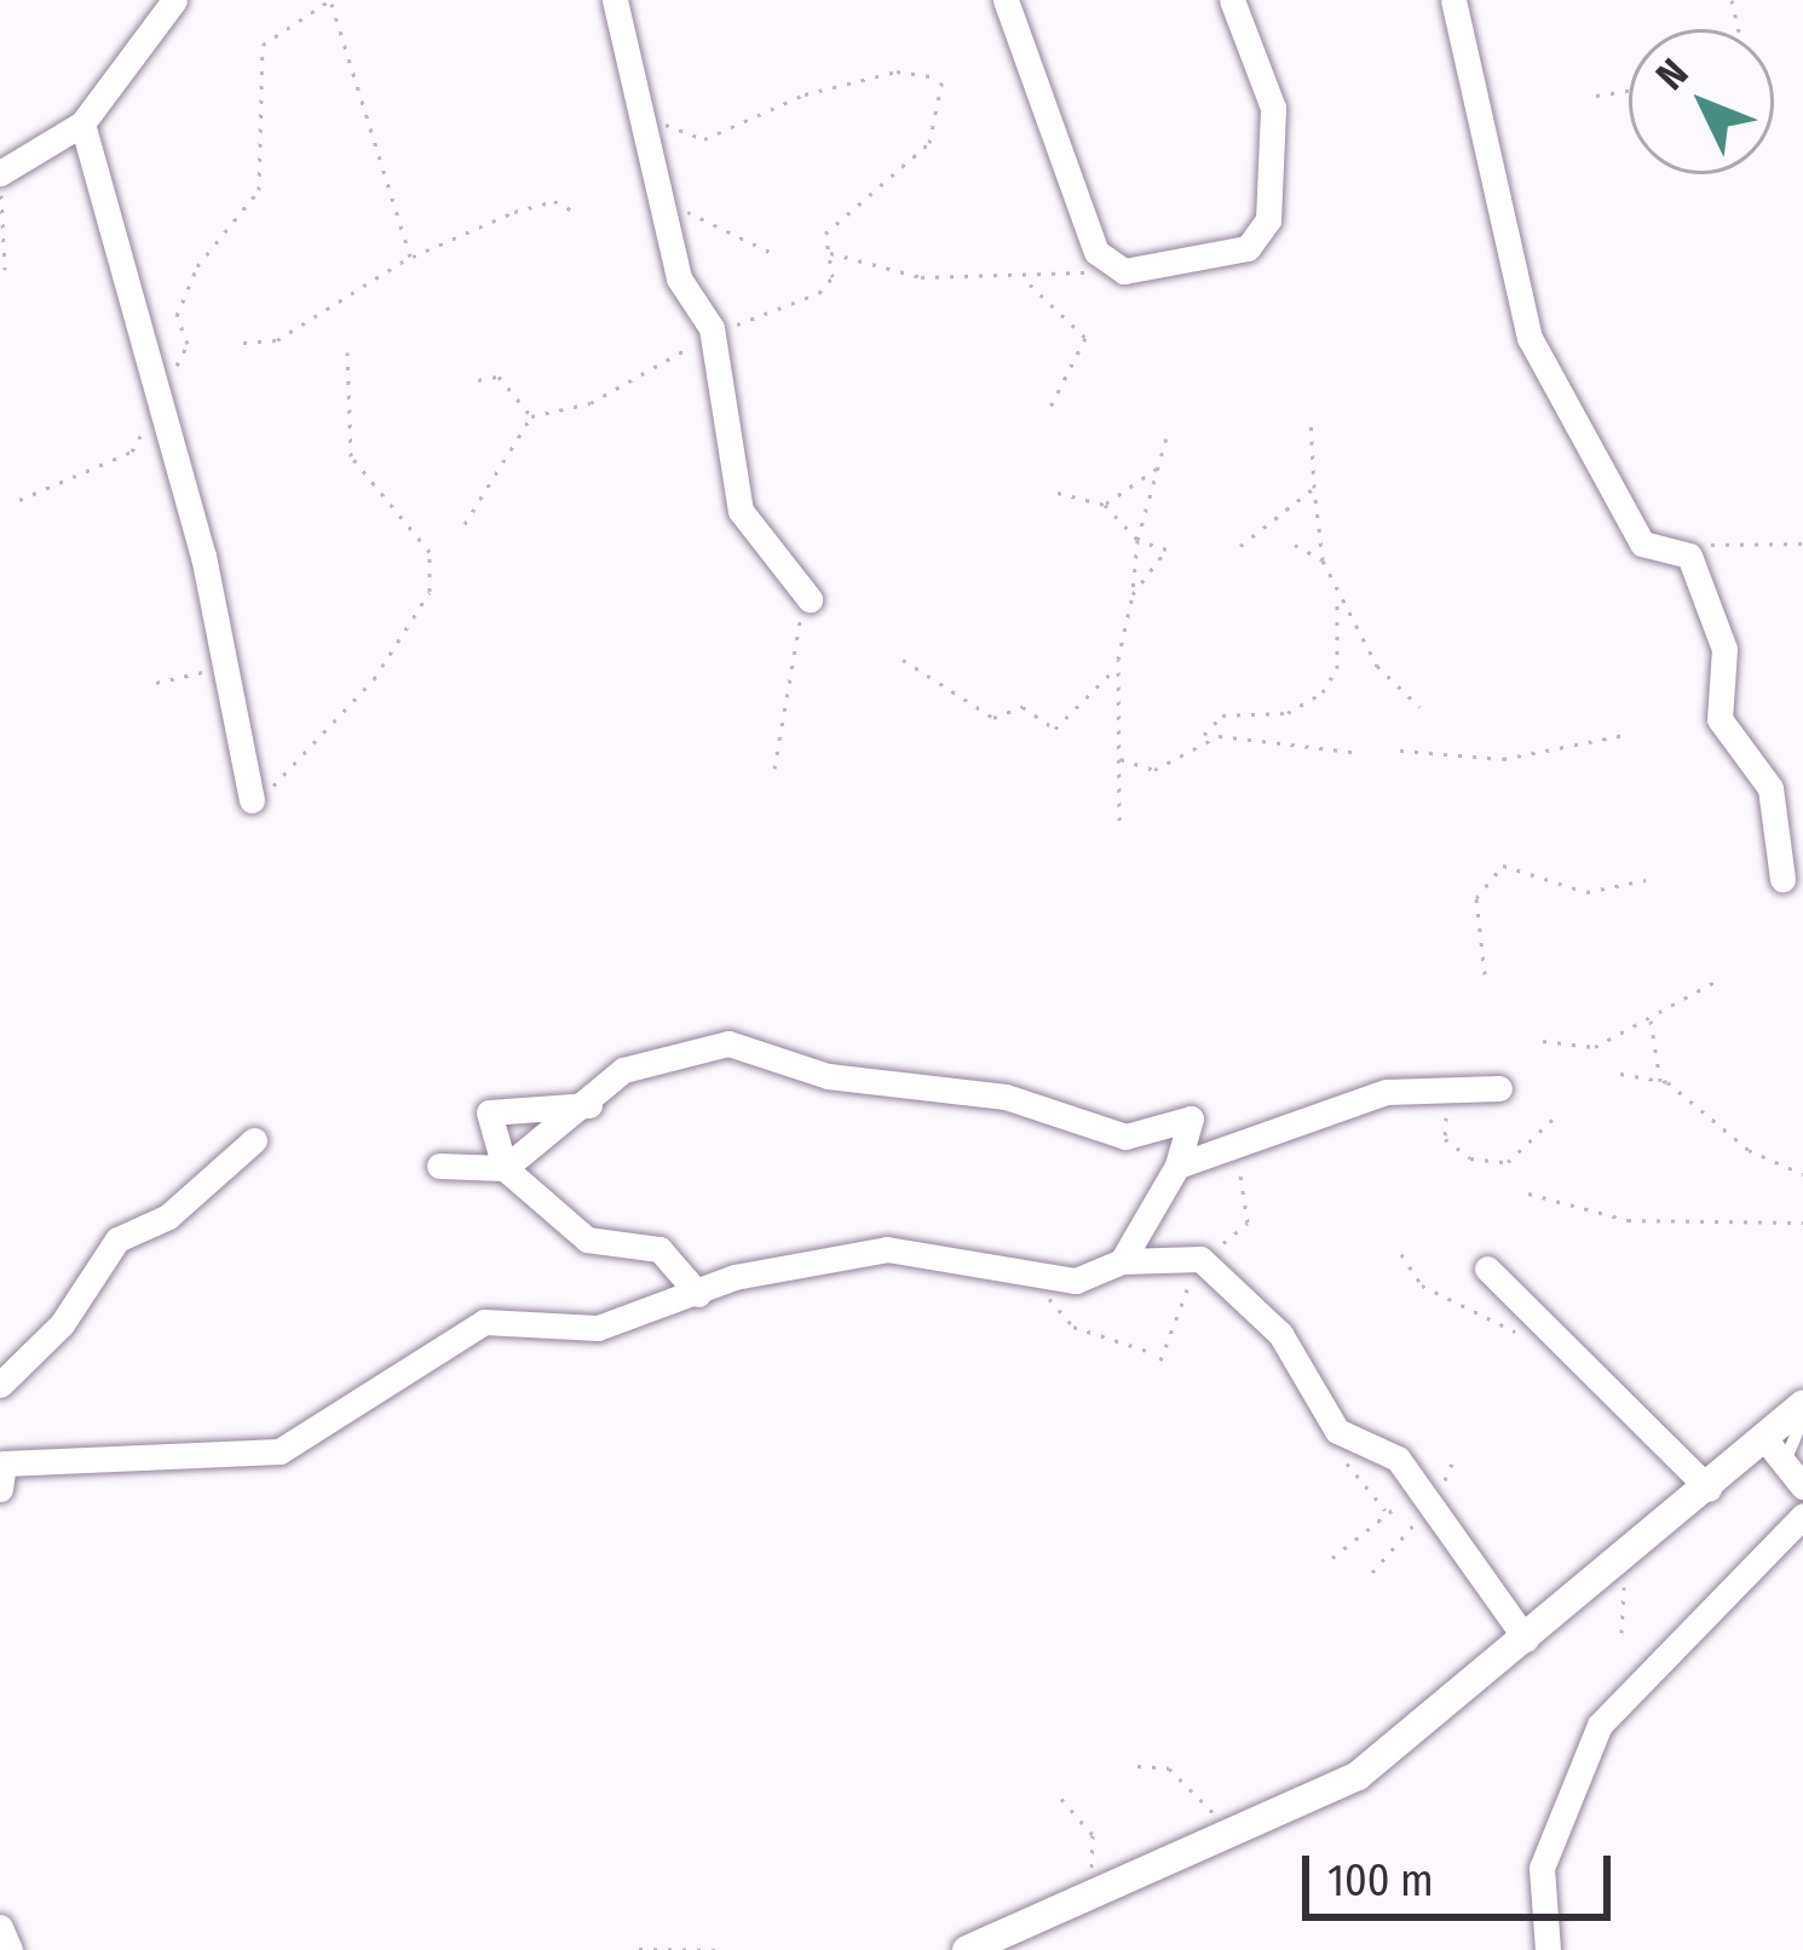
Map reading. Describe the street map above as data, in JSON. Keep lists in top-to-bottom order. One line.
{"scale_bar":"100 m","north":"top left"}
